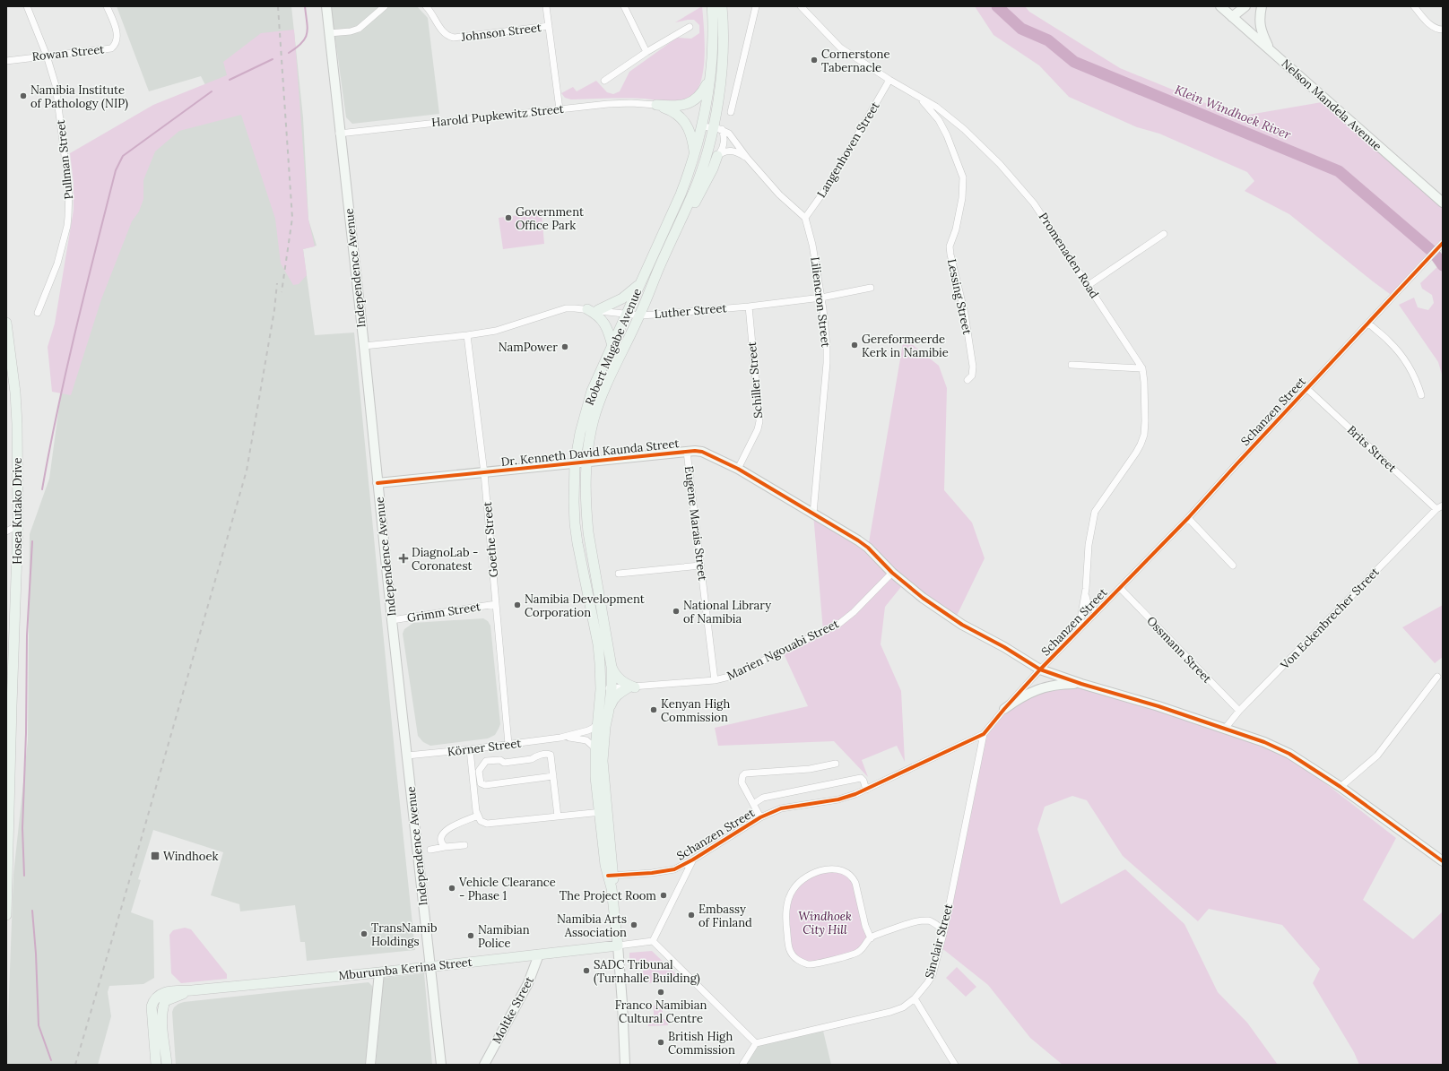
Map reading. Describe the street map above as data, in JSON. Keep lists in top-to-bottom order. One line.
{"streets":{"main road":["Nelson Mandela Avenue","Independence Avenue","Robert Mugabe Avenue","Dr. Kenneth David Kaunda Street","Hosea Kutako Drive","Mburumba Kerina Street","Moltke Street"],"street":["Johnson Street","Rowan Street","Harold Pupkewitz Street","Langenhoven Street","Pullman Street","Promenaden Road","Lessing Street","Liliencron Street","Luther Street","Schiller Street","Schanzen Street","Brits Street","Eugene Marais Street","Goethe Street","Grimm Street","Von Eckenbrecher Street","Marien Ngouabi Street","Ossmann Street","Körner Street","Sinclair Street"]},"crossings":[["Rowan Street","Pullman Street"],["Harold Pupkewitz Street","Independence Avenue"],["Langenhoven Street","Promenaden Road"],["Langenhoven Street","Liliencron Street"],["Promenaden Road","Lessing Street"],["Promenaden Road","Schanzen Street"],["Independence Avenue","Luther Street"],["Independence Avenue","Dr. Kenneth David Kaunda Street"],["Independence Avenue","Grimm Street"],["Independence Avenue","Körner Street"],["Independence Avenue","Mburumba Kerina Street"],["Liliencron Street","Luther Street"],["Liliencron Street","Dr. Kenneth David Kaunda Street"],["Luther Street","Robert Mugabe Avenue"],["Luther Street","Schiller Street"],["Luther Street","Goethe Street"],["Robert Mugabe Avenue","Schanzen Street"],["Robert Mugabe Avenue","Dr. Kenneth David Kaunda Street"],["Robert Mugabe Avenue","Marien Ngouabi Street"],["Robert Mugabe Avenue","Körner Street"],["Robert Mugabe Avenue","Mburumba Kerina Street"],["Schiller Street","Dr. Kenneth David Kaunda Street"],["Schanzen Street","Brits Street"],["Schanzen Street","Dr. Kenneth David Kaunda Street"],["Schanzen Street","Ossmann Street"],["Schanzen Street","Sinclair Street"],["Brits Street","Von Eckenbrecher Street"],["Dr. Kenneth David Kaunda Street","Eugene Marais Street"],["Dr. Kenneth David Kaunda Street","Goethe Street"],["Dr. Kenneth David Kaunda Street","Von Eckenbrecher Street"],["Dr. Kenneth David Kaunda Street","Marien Ngouabi Street"],["Eugene Marais Street","Marien Ngouabi Street"],["Goethe Street","Grimm Street"],["Goethe Street","Körner Street"],["Von Eckenbrecher Street","Ossmann Street"],["Mburumba Kerina Street","Moltke Street"]],"water":["Klein Windhoek River"],"parks":["Windhoek City Hill"],"places":{"other":["Cornerstone Tabernacle","Namibia Institute of Pathology (NIP)","Government Office Park","Gereformeerde Kerk in Namibie","NamPower","Namibia Development Corporation","National Library of Namibia","Kenyan High Commission","Vehicle Clearance - Phase 1","The Project Room","Embassy of Finland","Namibia Arts Association","TransNamib Holdings","Namibian Police","SADC Tribunal (Turnhalle Building)","Franco Namibian Cultural Centre","British High Commission"],"health":["DiagnoLab - Coronatest"],"transit":["Windhoek"]}}
